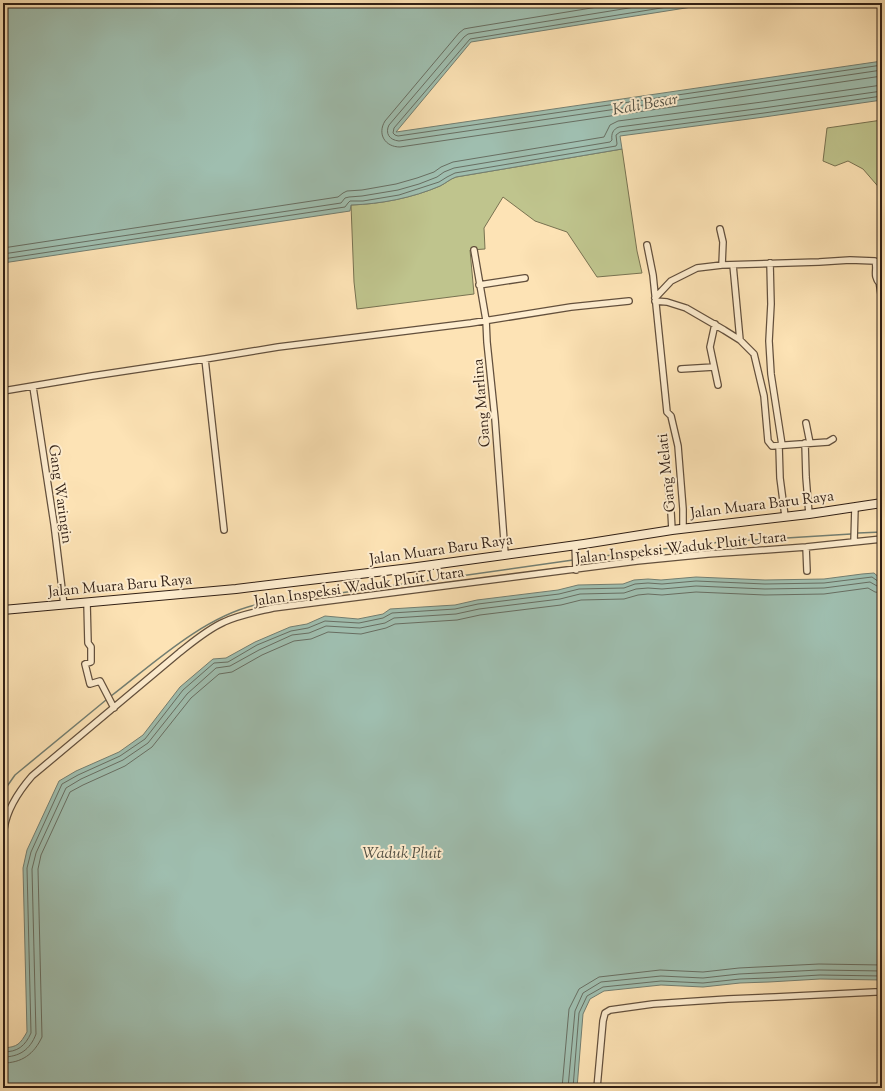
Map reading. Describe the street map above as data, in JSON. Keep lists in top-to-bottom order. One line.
{"streets":{"street":["Gang Marlina","Gang Melati","Gang Waringin","Jalan Muara Baru Raya","Jalan Inspeksi Waduk Pluit Utara"]},"crossings":[["Gang Marlina","Jalan Muara Baru Raya"],["Gang Melati","Jalan Muara Baru Raya"],["Gang Waringin","Jalan Muara Baru Raya"]],"water":["Kali Besar","Waduk Pluit"]}
